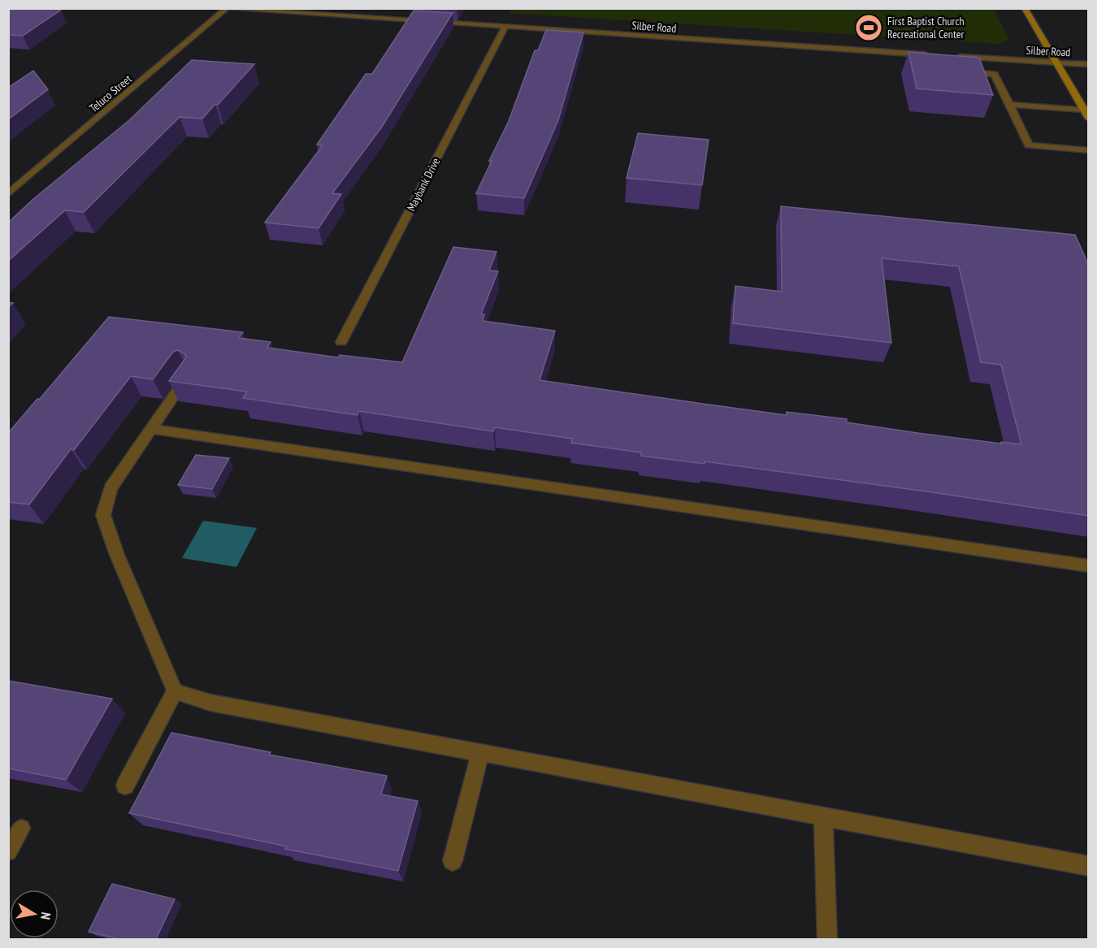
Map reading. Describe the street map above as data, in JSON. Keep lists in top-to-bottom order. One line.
{"streets":{"street":["Silber Road","Teluco Street","Maybank Drive"]},"crossings":[["Silber Road","Teluco Street"],["Silber Road","Maybank Drive"]],"places":{"sports":["First Baptist Church Recreational Center"]},"north":"right"}
